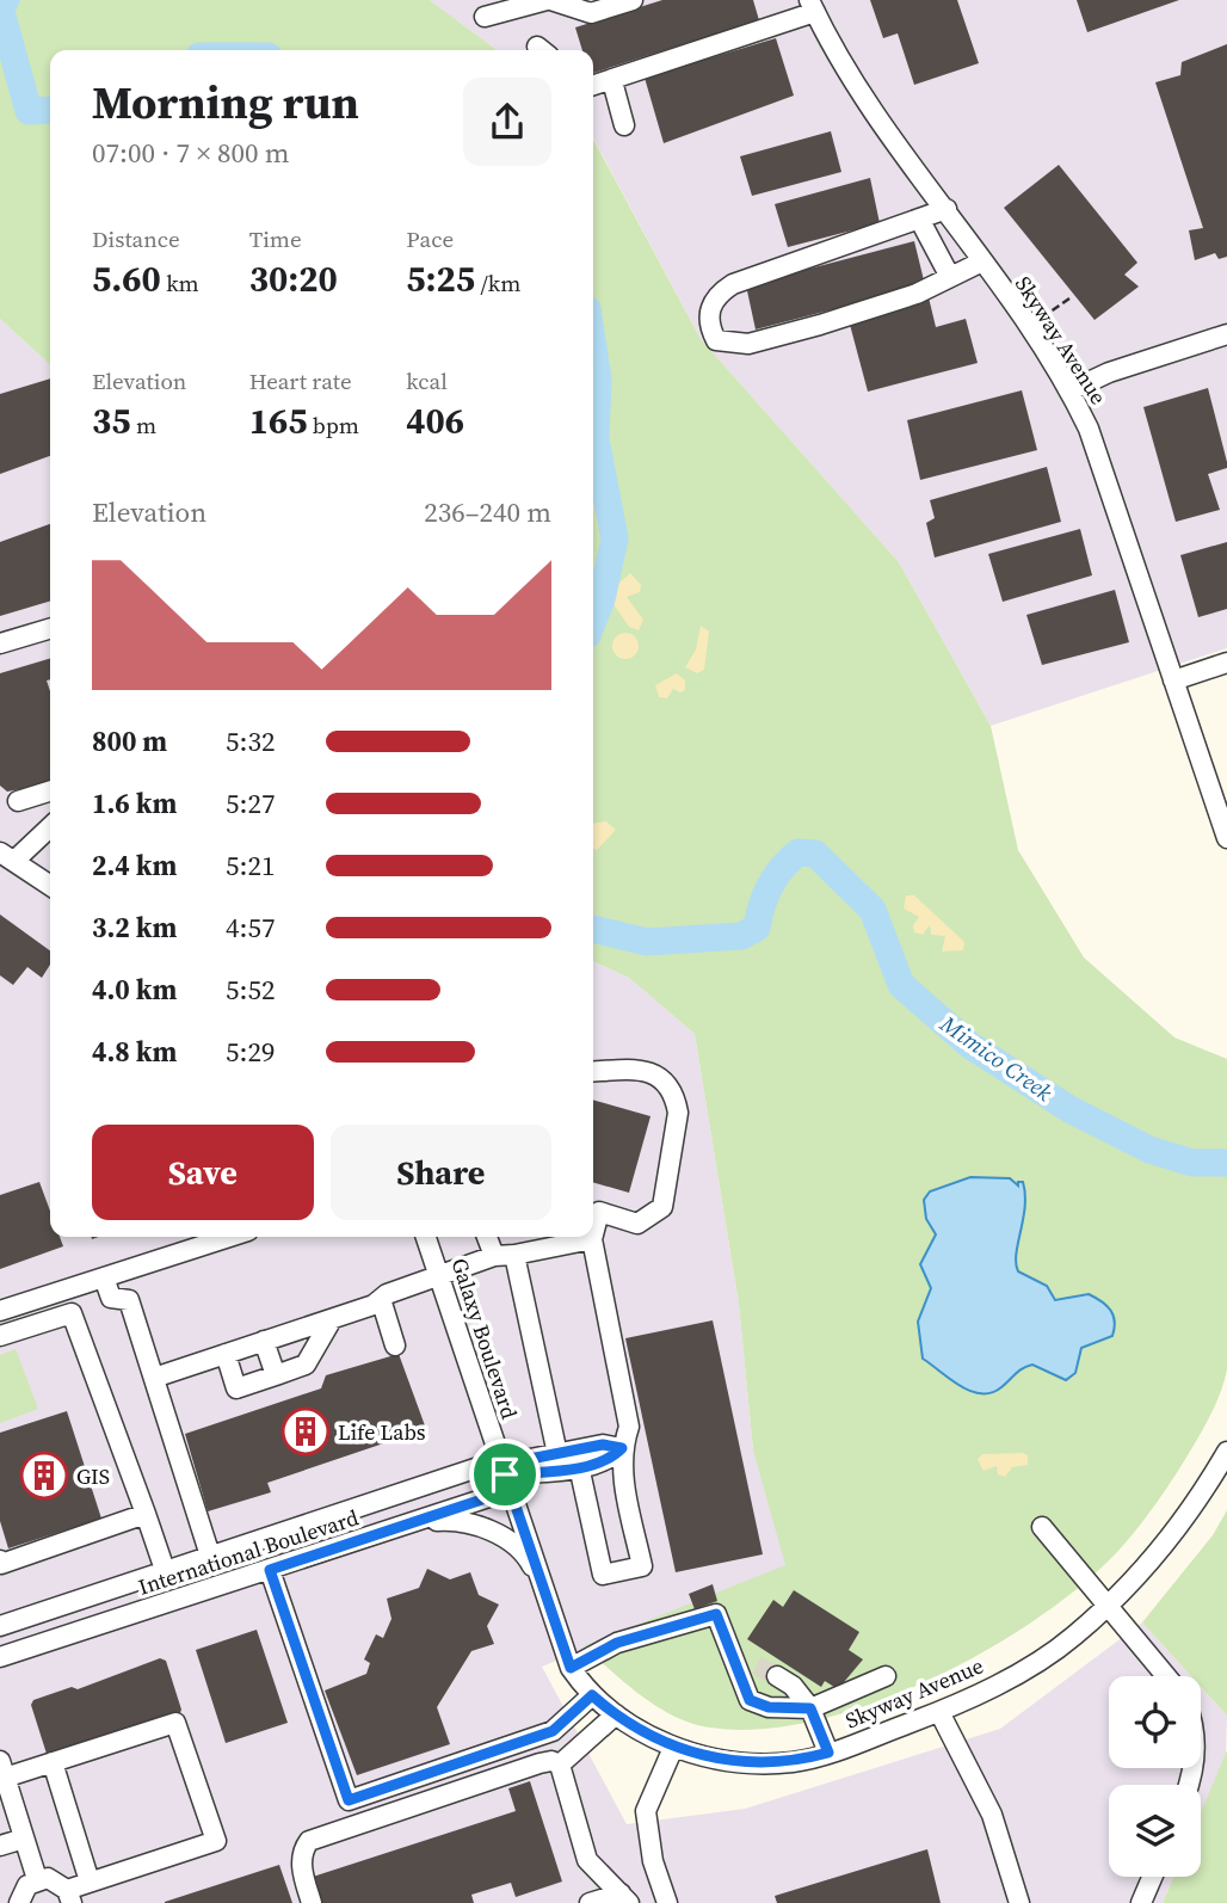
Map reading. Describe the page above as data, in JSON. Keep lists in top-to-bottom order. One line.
{"streets":{"street":["Skyway Avenue","Galaxy Boulevard","International Boulevard"]},"crossings":[["Skyway Avenue","Galaxy Boulevard"],["Skyway Avenue","International Boulevard"],["Galaxy Boulevard","International Boulevard"]],"water":["Mimico Creek"],"places":{"building":["Life Labs","GIS"]},"page":{"heading":["Morning run","07:00 · 7 × 800 m"],"stats":[["Distance","5.60 km"],["Time","30:20"],["Pace","5:25 /km"],["Elevation","35 m"],["Heart rate","165 bpm"],["kcal","406"]],"chart":["Elevation","236–240 m"],"list":[{"name":"800 m","note":"5:32"},{"name":"1.6 km","note":"5:27"},{"name":"2.4 km","note":"5:21"},{"name":"3.2 km","note":"4:57"},{"name":"4.0 km","note":"5:52"},{"name":"4.8 km","note":"5:29"}],"buttons":["Save","Share"]}}
